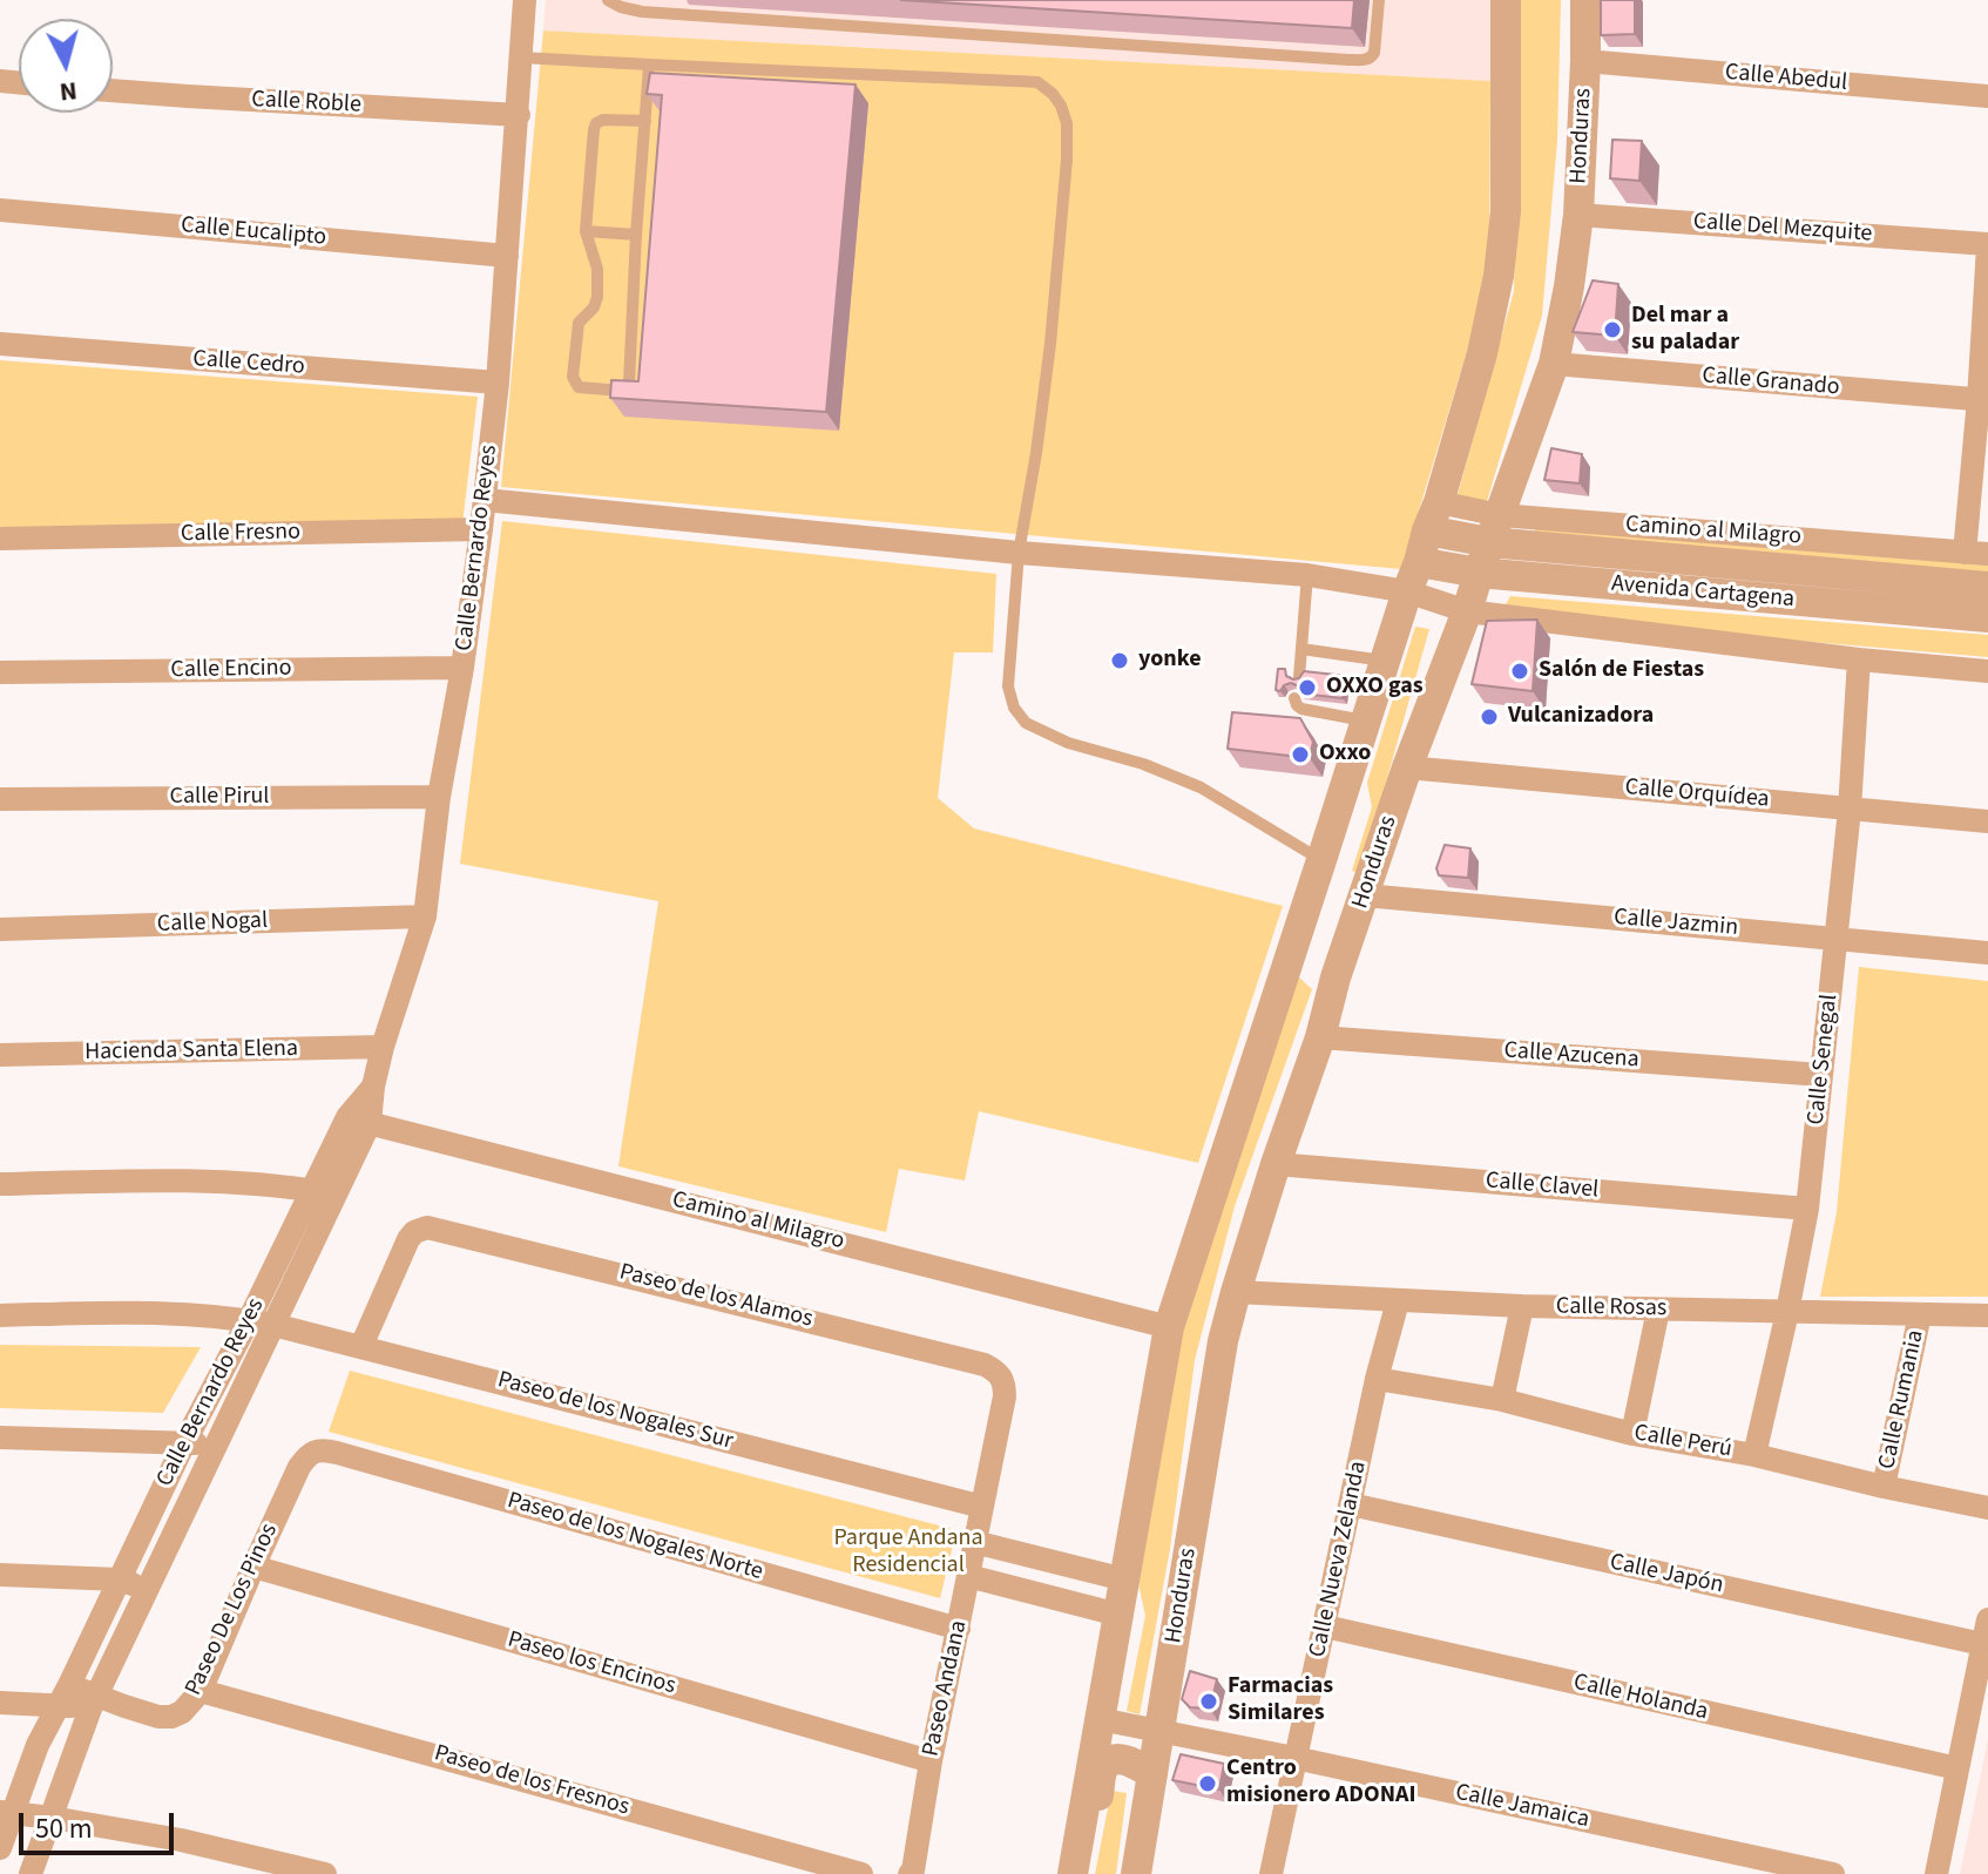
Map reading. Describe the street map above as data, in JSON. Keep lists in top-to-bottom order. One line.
{"streets":{"street":["Calle Abedul","Calle Roble","Honduras","Calle Del Mezquite","Calle Eucalipto","Calle Cedro","Calle Granado","Camino al Milagro","Calle Fresno","Calle Bernardo Reyes","Avenida Cartagena","Calle Encino","Calle Orquídea","Calle Pirul","Calle Nogal","Calle Jazmin","Hacienda Santa Elena","Calle Azucena","Calle Senegal","Calle Clavel","Paseo de los Alamos","Calle Rosas","Calle Rumania","Paseo de los Nogales Sur","Calle Perú","Paseo de los Nogales Norte","Calle Nueva Zelanda","Calle Japón","Paseo De Los Pinos","Paseo los Encinos","Paseo Andana","Calle Holanda","Paseo de los Fresnos","Calle Jamaica"]},"crossings":[["Calle Abedul","Honduras"],["Calle Roble","Calle Bernardo Reyes"],["Honduras","Calle Del Mezquite"],["Honduras","Calle Granado"],["Honduras","Camino al Milagro"],["Honduras","Avenida Cartagena"],["Honduras","Calle Orquídea"],["Honduras","Calle Jazmin"],["Honduras","Calle Azucena"],["Honduras","Calle Clavel"],["Honduras","Calle Rosas"],["Honduras","Calle Jamaica"],["Calle Eucalipto","Calle Bernardo Reyes"],["Calle Cedro","Calle Bernardo Reyes"],["Camino al Milagro","Calle Bernardo Reyes"],["Camino al Milagro","Avenida Cartagena"],["Calle Fresno","Calle Bernardo Reyes"],["Calle Bernardo Reyes","Calle Encino"],["Calle Bernardo Reyes","Calle Pirul"],["Calle Bernardo Reyes","Calle Nogal"],["Calle Bernardo Reyes","Hacienda Santa Elena"],["Calle Bernardo Reyes","Paseo de los Nogales Sur"],["Calle Bernardo Reyes","Paseo De Los Pinos"],["Calle Orquídea","Calle Senegal"],["Calle Jazmin","Calle Senegal"],["Calle Azucena","Calle Senegal"],["Calle Senegal","Calle Clavel"],["Calle Senegal","Calle Rosas"],["Calle Senegal","Calle Perú"],["Paseo de los Alamos","Paseo de los Nogales Sur"],["Paseo de los Alamos","Paseo Andana"],["Calle Rosas","Calle Rumania"],["Calle Rosas","Calle Nueva Zelanda"],["Calle Rumania","Calle Perú"],["Paseo de los Nogales Sur","Paseo Andana"],["Calle Perú","Calle Nueva Zelanda"],["Paseo de los Nogales Norte","Paseo De Los Pinos"],["Paseo de los Nogales Norte","Paseo Andana"],["Calle Nueva Zelanda","Calle Japón"],["Calle Nueva Zelanda","Calle Holanda"],["Calle Nueva Zelanda","Calle Jamaica"],["Paseo De Los Pinos","Paseo los Encinos"],["Paseo De Los Pinos","Paseo de los Fresnos"],["Paseo los Encinos","Paseo Andana"]],"parks":["Parque Andana Residencial"],"places":["Del mar a su paladar","yonke","Salón de Fiestas","OXXO gas","Vulcanizadora","Oxxo","Farmacias Similares","Centro misionero ADONAI"],"scale_bar":"50 m","north":"bottom"}
